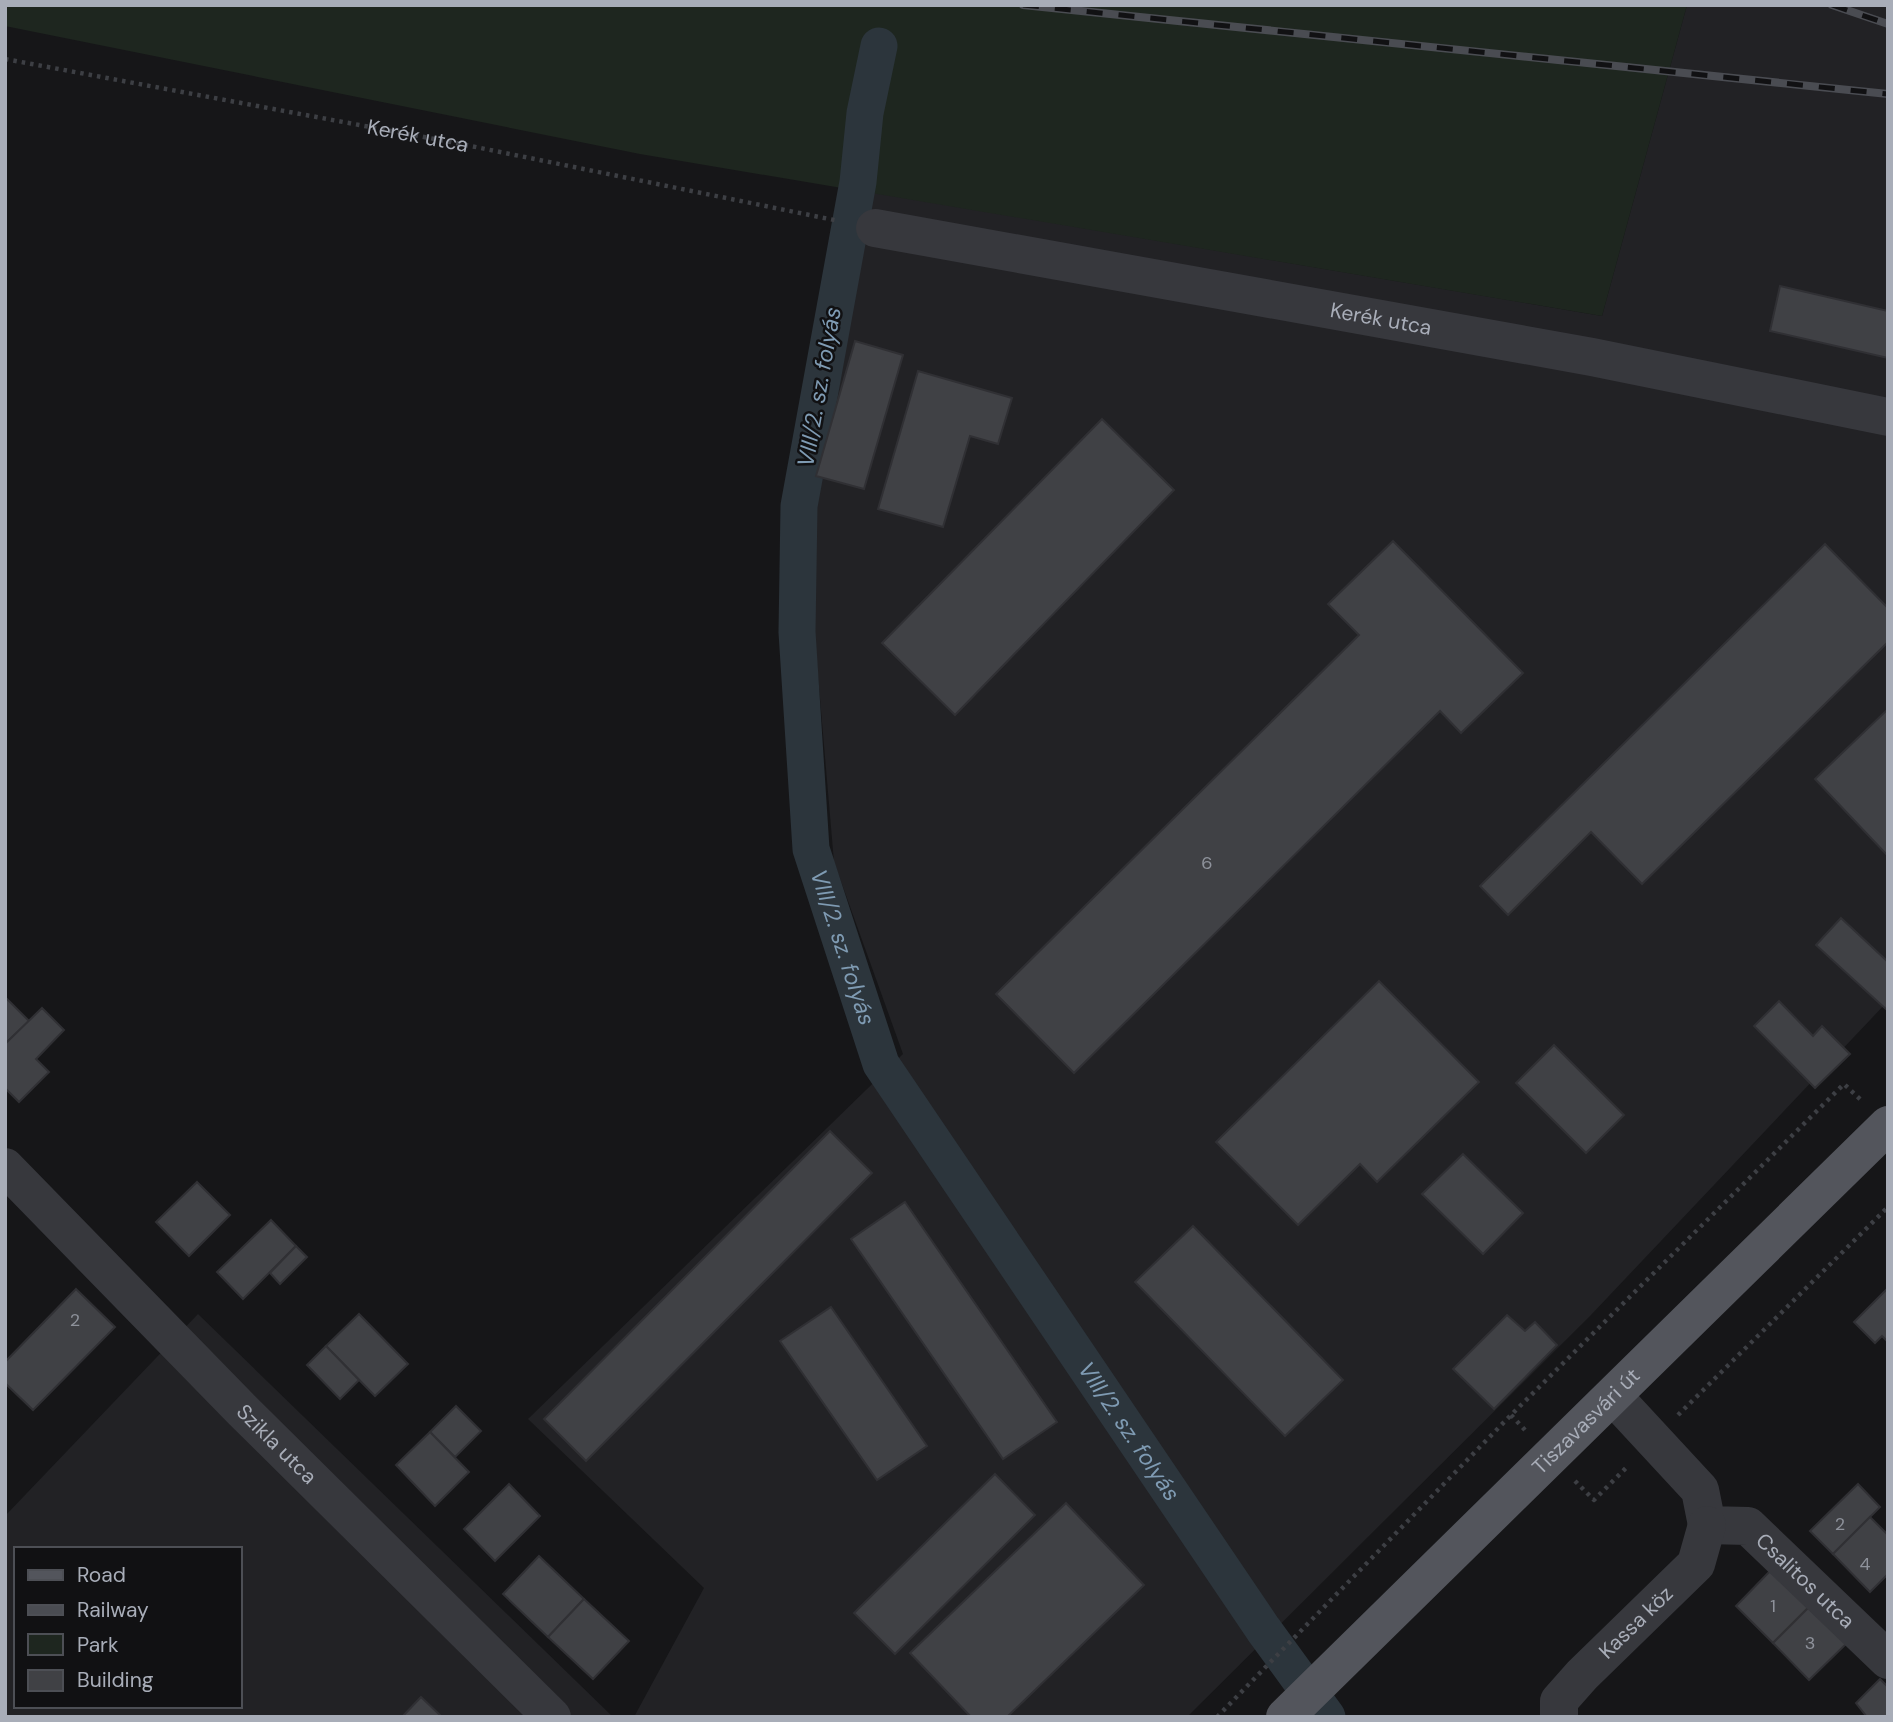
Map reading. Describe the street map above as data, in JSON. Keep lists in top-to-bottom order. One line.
{"streets":{"main road":["Tiszavasvári út"],"street":["Kerék utca","Szikla utca","Csalitos utca","Kassa köz"]},"crossings":[["Csalitos utca","Kassa köz"]],"water":["VIII/2. sz. folyás"],"house_numbers":["6","2","2","4","1","3"],"legend":["Road","Railway","Park","Building"]}
